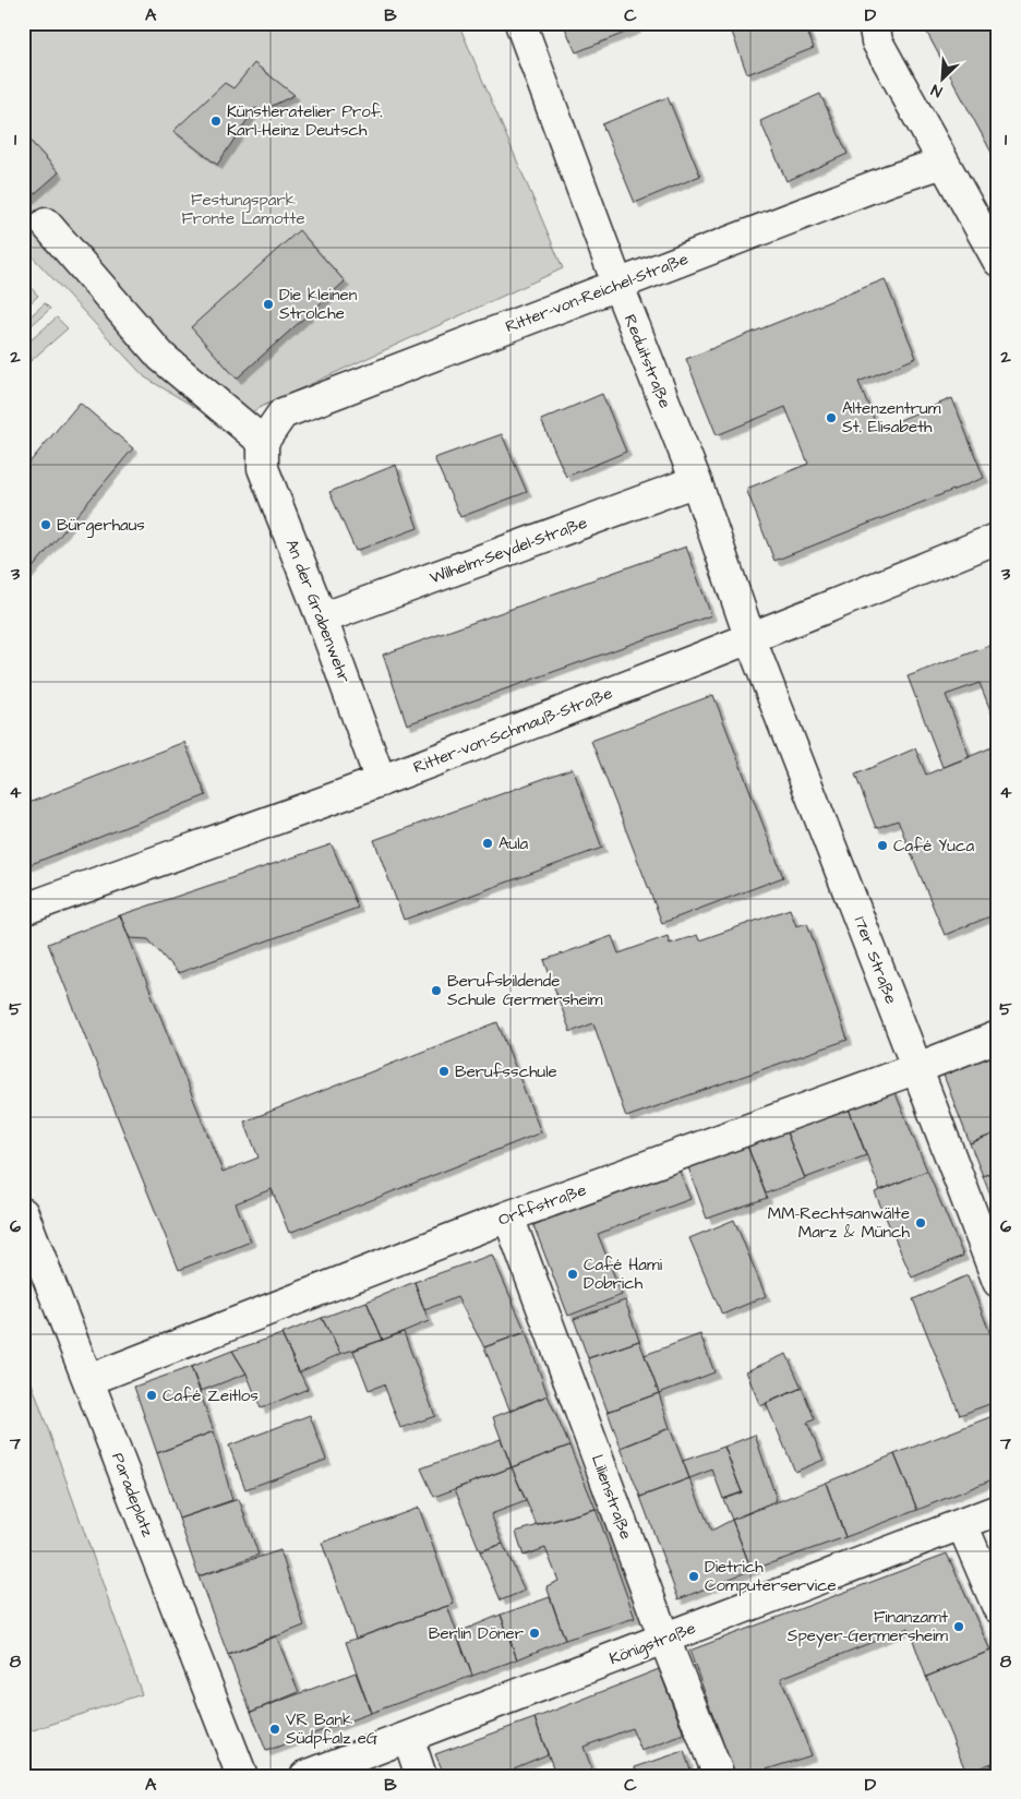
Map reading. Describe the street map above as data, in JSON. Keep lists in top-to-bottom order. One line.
{"streets":{"street":["Ritter-von-Reichel-Straße","Reduitstraße","Wilhelm-Seydel-Straße","An der Grabenwehr","Ritter-von-Schmauß-Straße","17er Straße","Orffstraße","Paradeplatz","Lilienstraße","Königstraße"]},"crossings":[["Ritter-von-Reichel-Straße","Reduitstraße"],["Ritter-von-Reichel-Straße","An der Grabenwehr"],["Reduitstraße","Wilhelm-Seydel-Straße"],["Reduitstraße","Ritter-von-Schmauß-Straße"],["Reduitstraße","17er Straße"],["Wilhelm-Seydel-Straße","An der Grabenwehr"],["An der Grabenwehr","Ritter-von-Schmauß-Straße"],["Ritter-von-Schmauß-Straße","17er Straße"],["17er Straße","Orffstraße"],["Orffstraße","Paradeplatz"],["Orffstraße","Lilienstraße"],["Lilienstraße","Königstraße"]],"parks":["Festungspark Fronte Lamotte"],"places":["Künstleratelier Prof. Karl-Heinz Deutsch","Die kleinen Strolche","Altenzentrum St. Elisabeth","Bürgerhaus","Aula","Café Yuca","Berufsbildende Schule Germersheim","Berufsschule","MM-Rechtsanwälte Marz & Münch","Café Hami Dobrich","Café Zeitlos","Dietrich Computerservice","Finanzamt Speyer-Germersheim","Berlin Döner","VR Bank Südpfalz eG"],"north":"bottom left","grid":{"columns":["A","B","C","D"],"rows":["1","2","3","4","5","6","7","8"]}}
